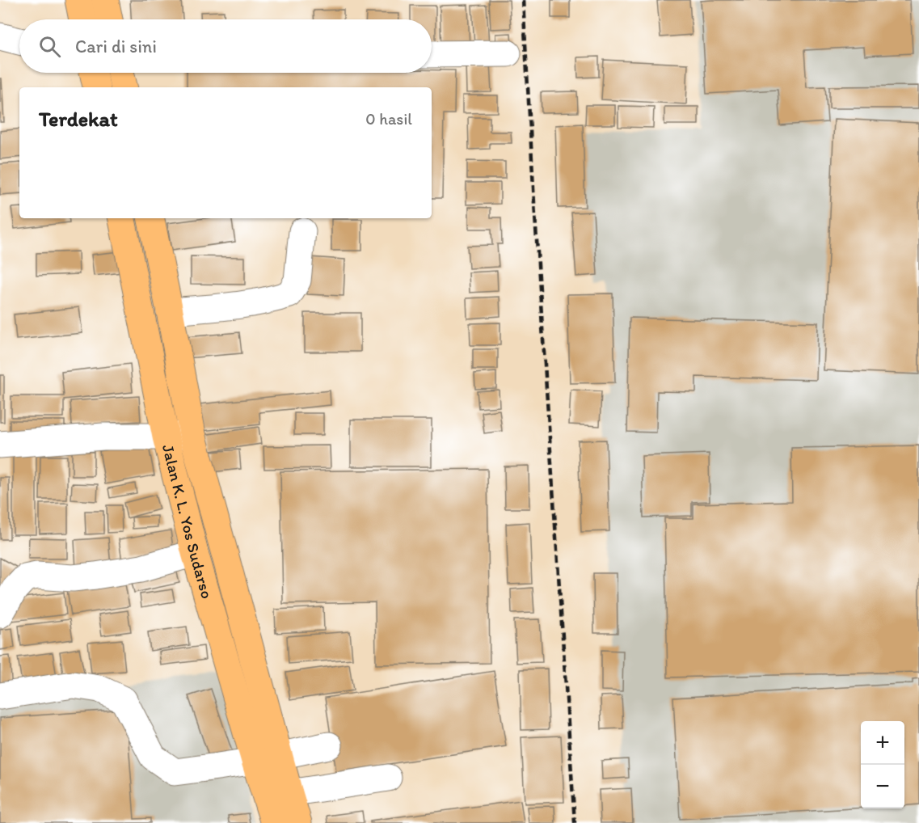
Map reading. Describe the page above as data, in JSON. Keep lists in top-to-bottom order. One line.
{"streets":{"highway":["Jalan K. L. Yos Sudarso"]},"page":{"search":"Cari di sini","heading":["Terdekat","0 hasil"],"map_buttons":["+","−"]}}
